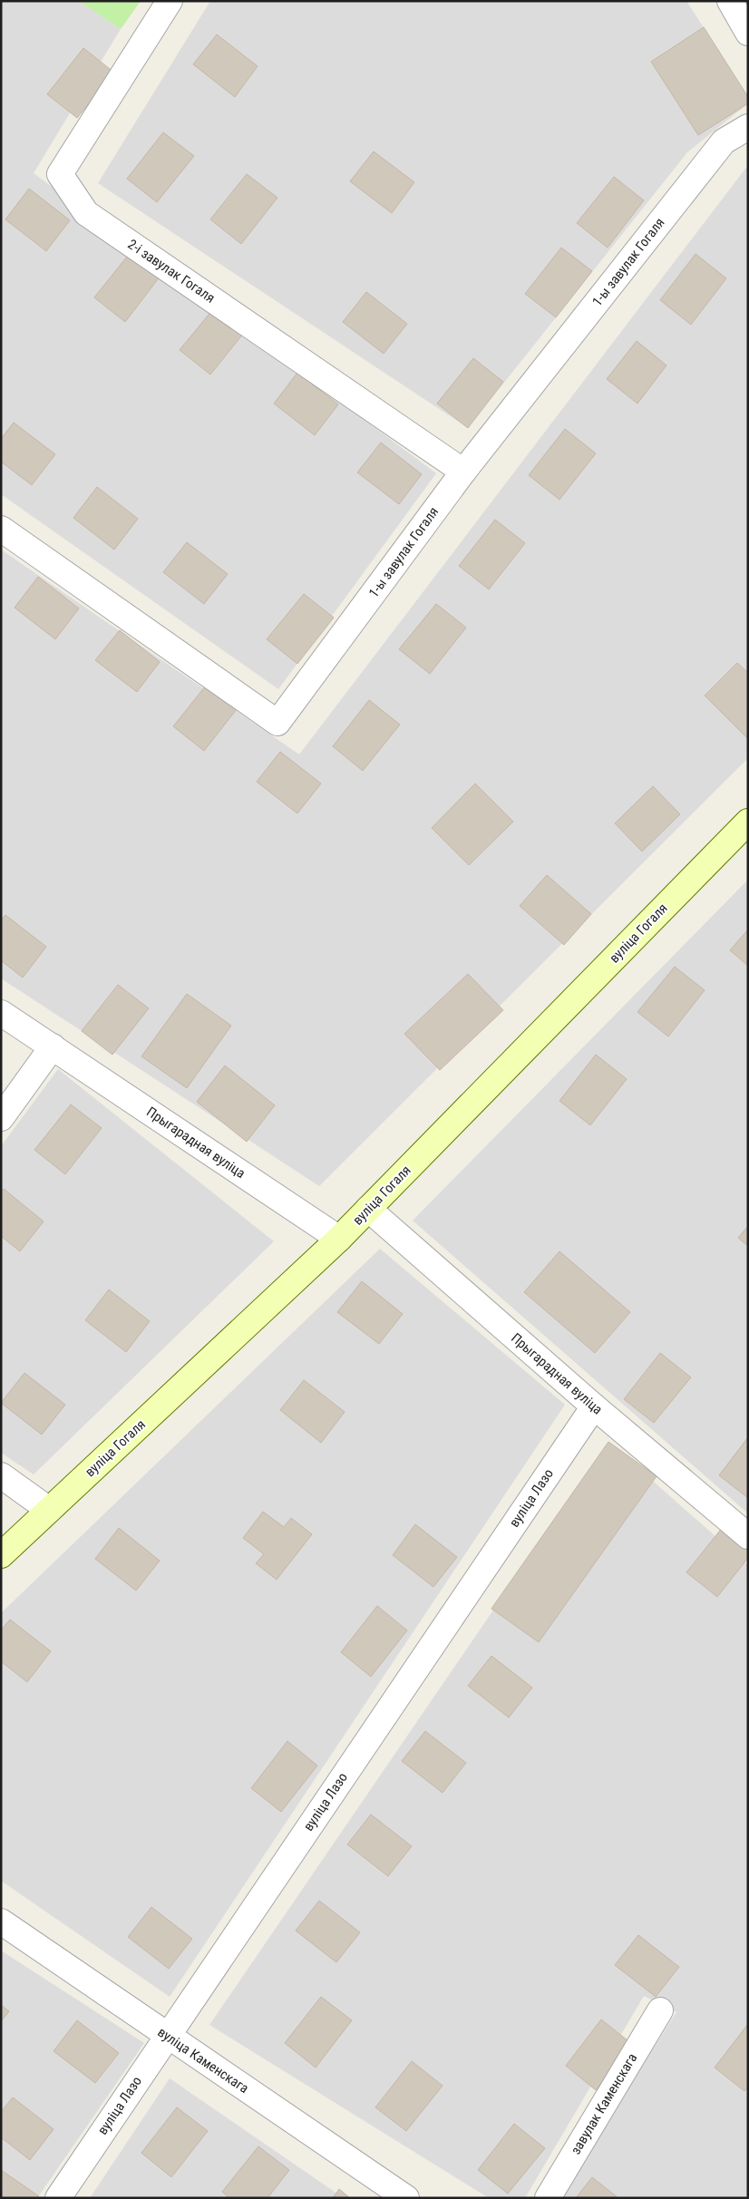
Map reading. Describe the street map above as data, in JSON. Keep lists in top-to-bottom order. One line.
{"streets":{"main road":["вуліца Гогаля"],"street":["1-ы завулак Гогаля","2-і завулак Гогаля","Прыгарадная вуліца","вуліца Лазо","вуліца Каменскага","завулак Каменскага"]},"crossings":[["1-ы завулак Гогаля","2-і завулак Гогаля"],["вуліца Гогаля","Прыгарадная вуліца"],["Прыгарадная вуліца","вуліца Лазо"],["вуліца Лазо","вуліца Каменскага"]]}
